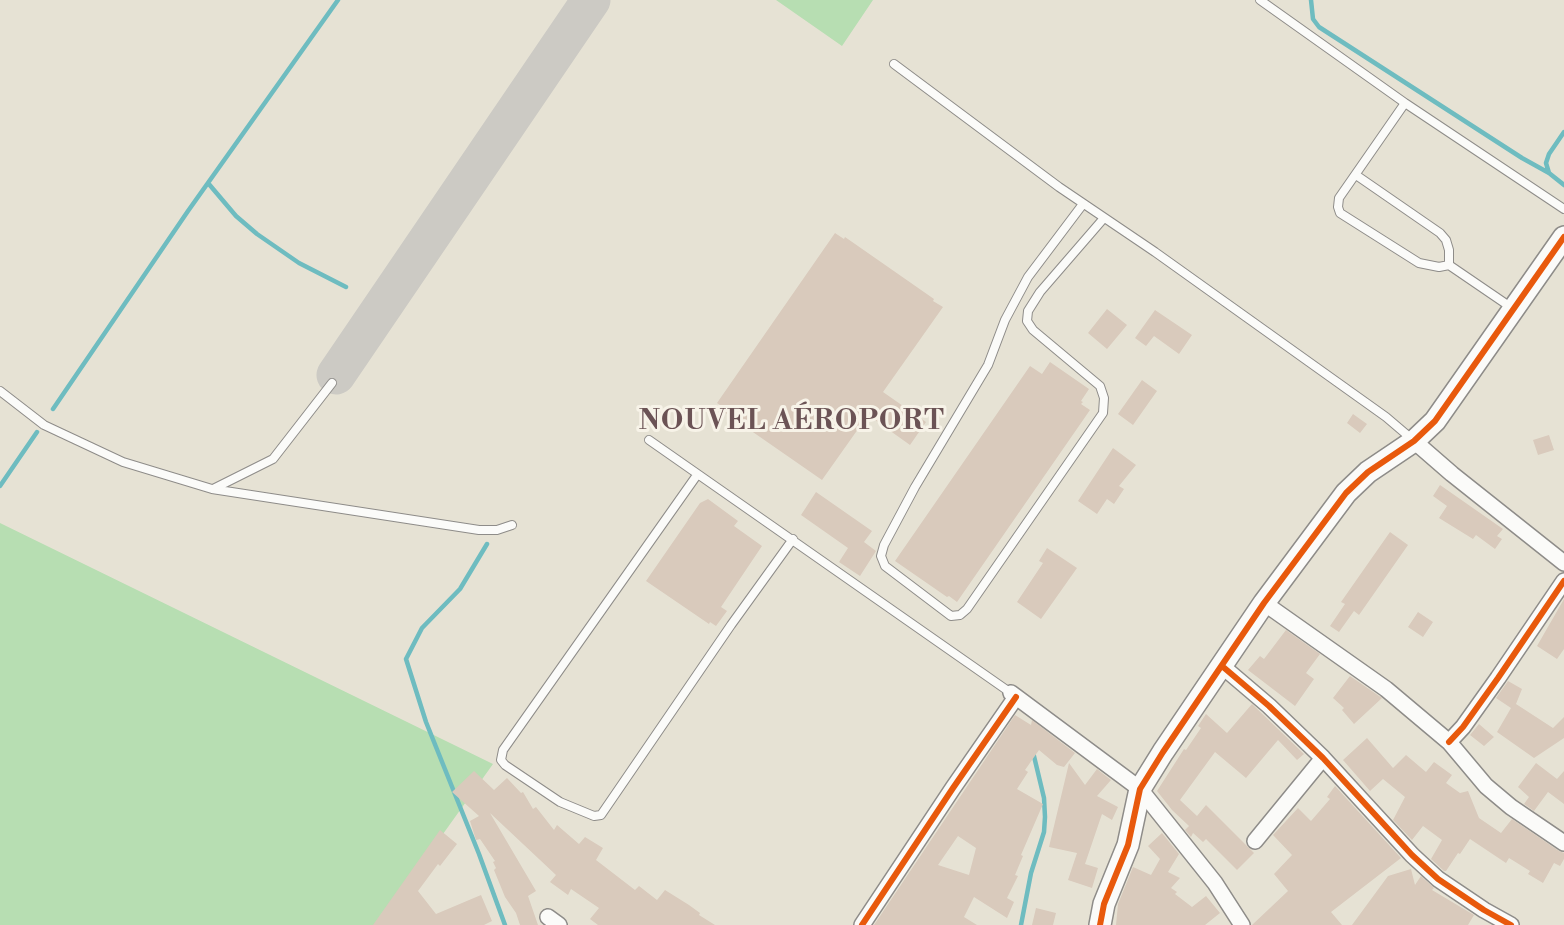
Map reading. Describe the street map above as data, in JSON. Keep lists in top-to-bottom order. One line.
{"districts":["NOUVEL AÉROPORT"]}
